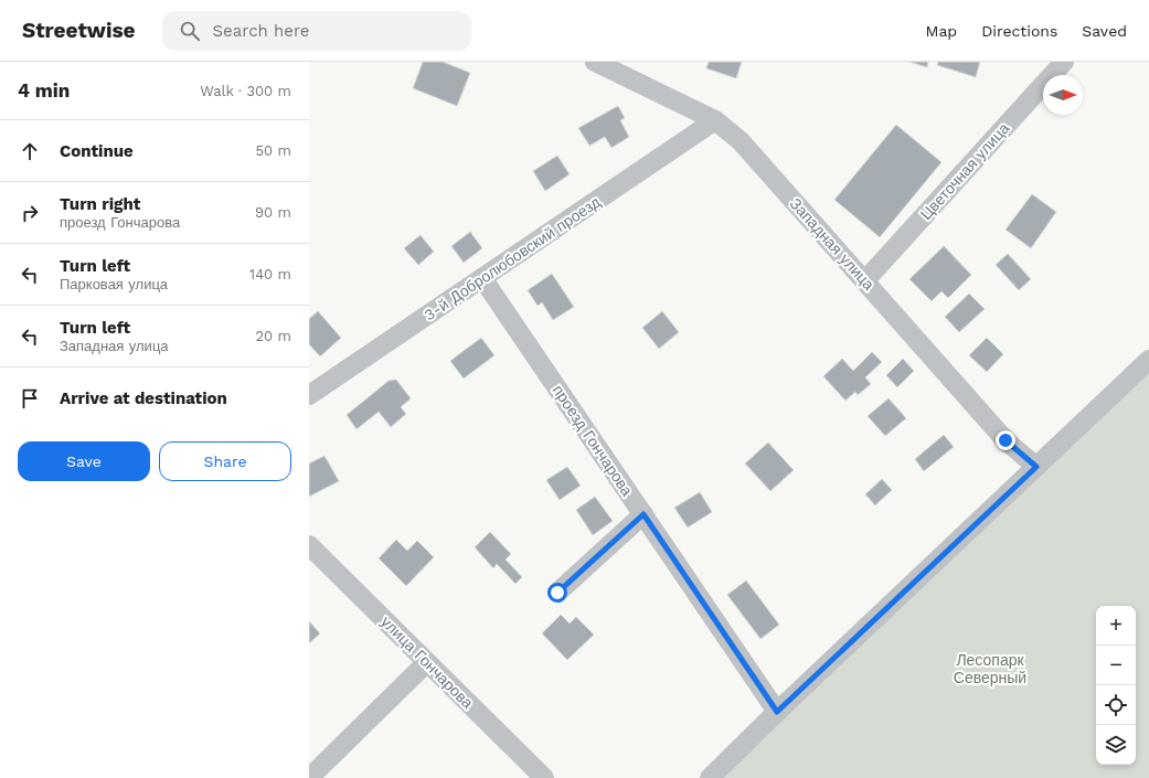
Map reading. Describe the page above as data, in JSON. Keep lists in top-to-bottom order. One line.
{"streets":{"street":["Цветочная улица","Западная улица","3-й Добролюбовский проезд","проезд Гончарова","улица Гончарова"]},"crossings":[["Цветочная улица","Западная улица"],["Западная улица","3-й Добролюбовский проезд"],["3-й Добролюбовский проезд","проезд Гончарова"]],"parks":["Лесопарк Северный"],"north":"right","page":{"header":"Streetwise","search":"Search here","nav":["Map","Directions","Saved"],"heading":["4 min","Walk · 300 m"],"list":[["Continue","50 m"],["Turn right","проезд Гончарова","90 m"],["Turn left","Парковая улица","140 m"],["Turn left","Западная улица","20 m"],"Arrive at destination"],"buttons":["Save","Share"],"map_buttons":["+","−"]}}
